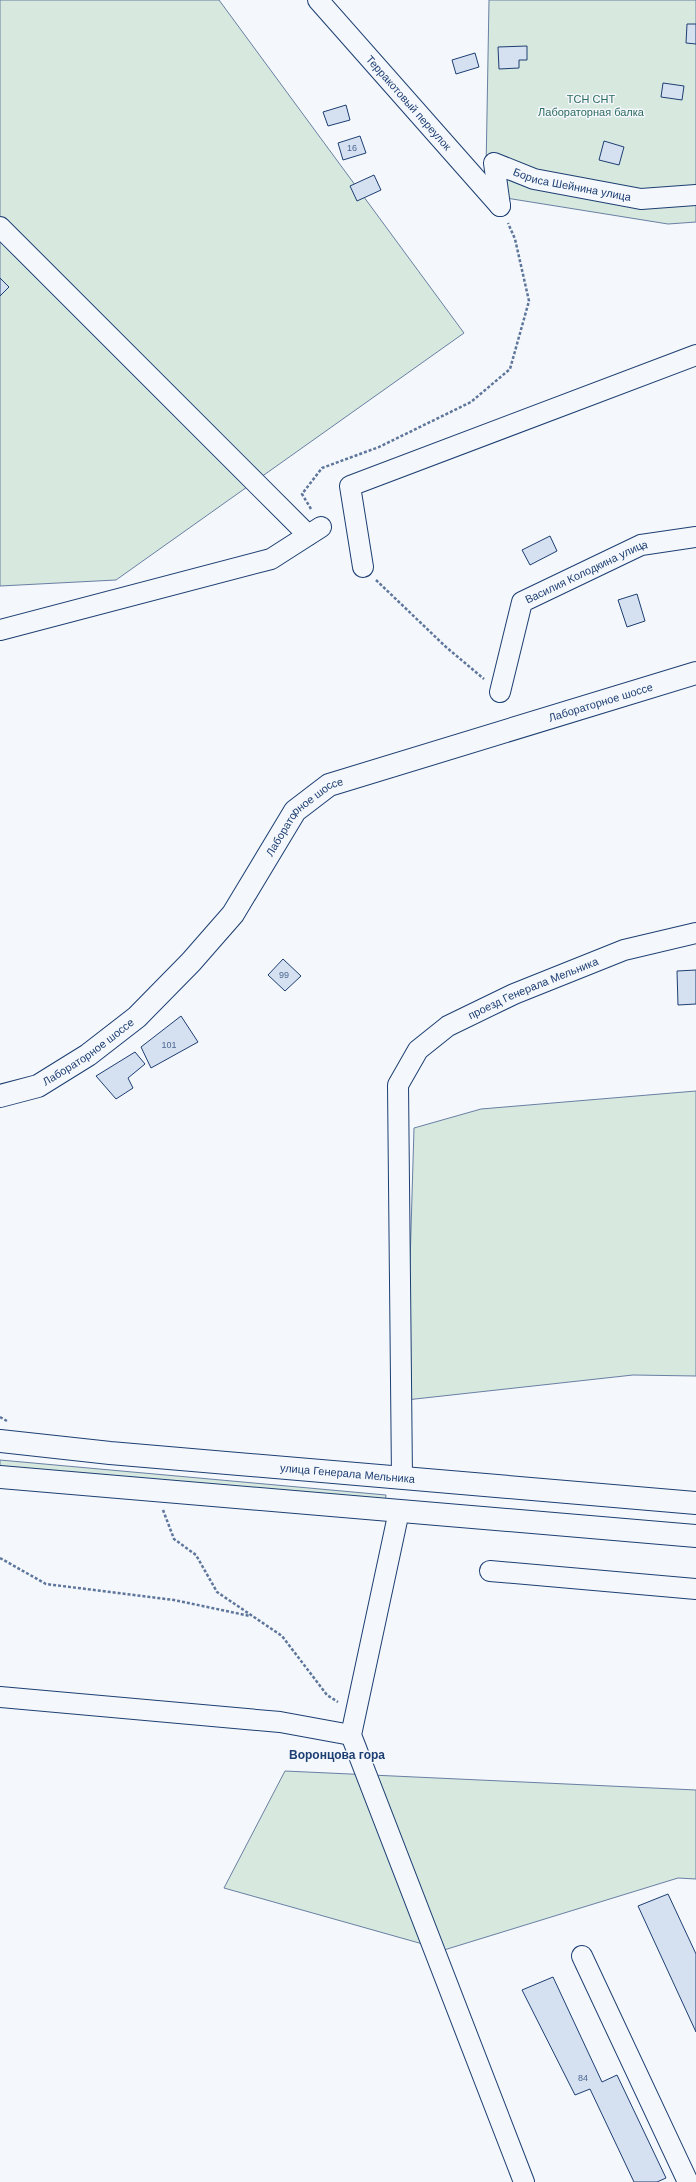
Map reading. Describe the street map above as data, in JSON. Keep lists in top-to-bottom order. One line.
{"streets":{"main road":["Лабораторное шоссе","улица Генерала Мельника"],"street":["Терракотовый переулок","Бориса Шейнина улица","Василия Колодкина улица","проезд Генерала Мельника"]},"crossings":[["Терракотовый переулок","Бориса Шейнина улица"],["проезд Генерала Мельника","улица Генерала Мельника"]],"districts":["Воронцова гора"],"parks":["ТСН СНТ Лабораторная балка"],"house_numbers":["16","99","101","84"]}
